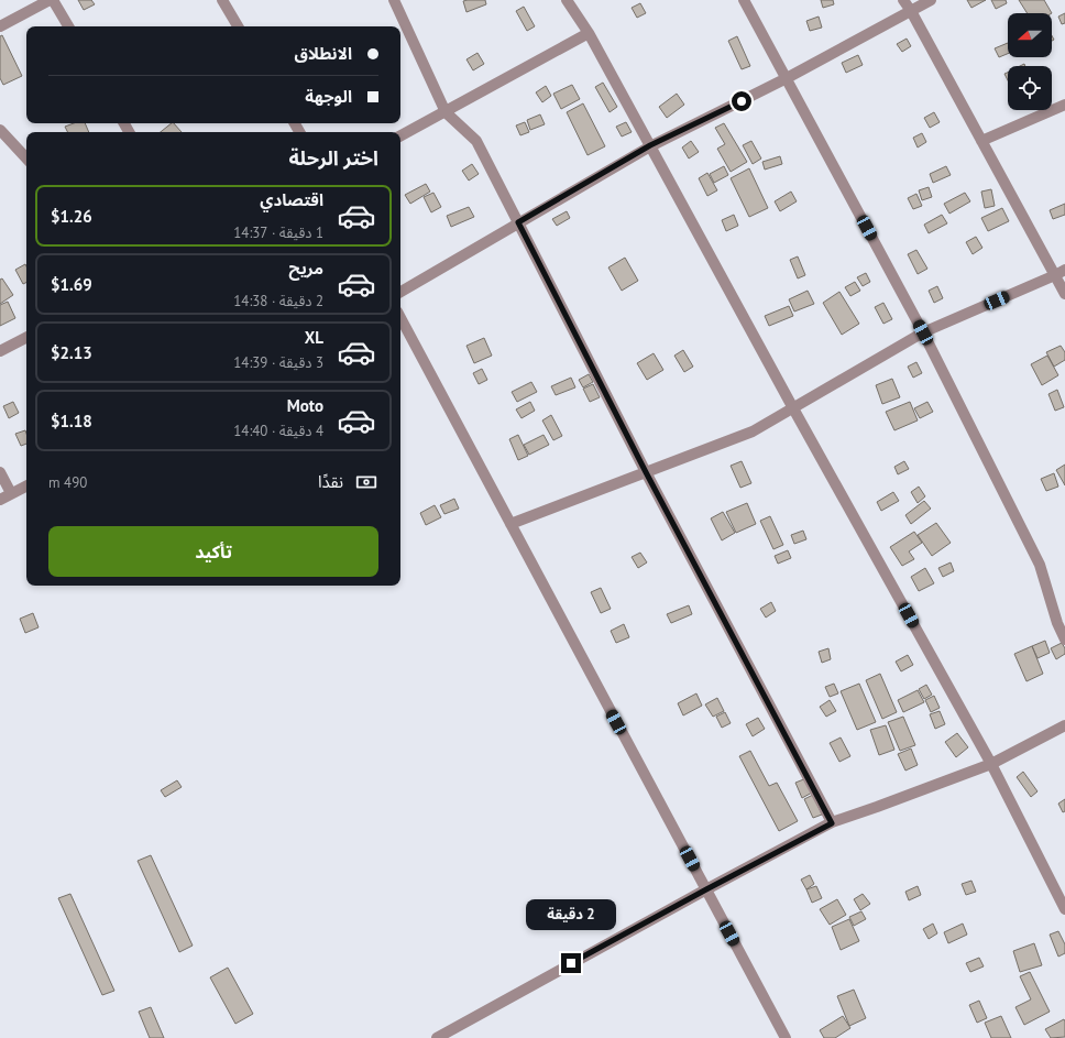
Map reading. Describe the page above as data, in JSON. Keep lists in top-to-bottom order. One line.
{"north":"left","page":{"banner":["الانطلاق","الوجهة"],"heading":"اختر الرحلة","list":[{"name":"اقتصادي","note":"1 دقيقة · 14:37","value":"$1.26"},{"name":"مريح","note":"2 دقيقة · 14:38","value":"$1.69"},{"name":"XL","note":"3 دقيقة · 14:39","value":"$2.13"},{"name":"Moto","note":"4 دقيقة · 14:40","value":"$1.18"}],"pay":["نقدًا","490 m"],"buttons":"تأكيد","bubble":"2 دقيقة"}}
